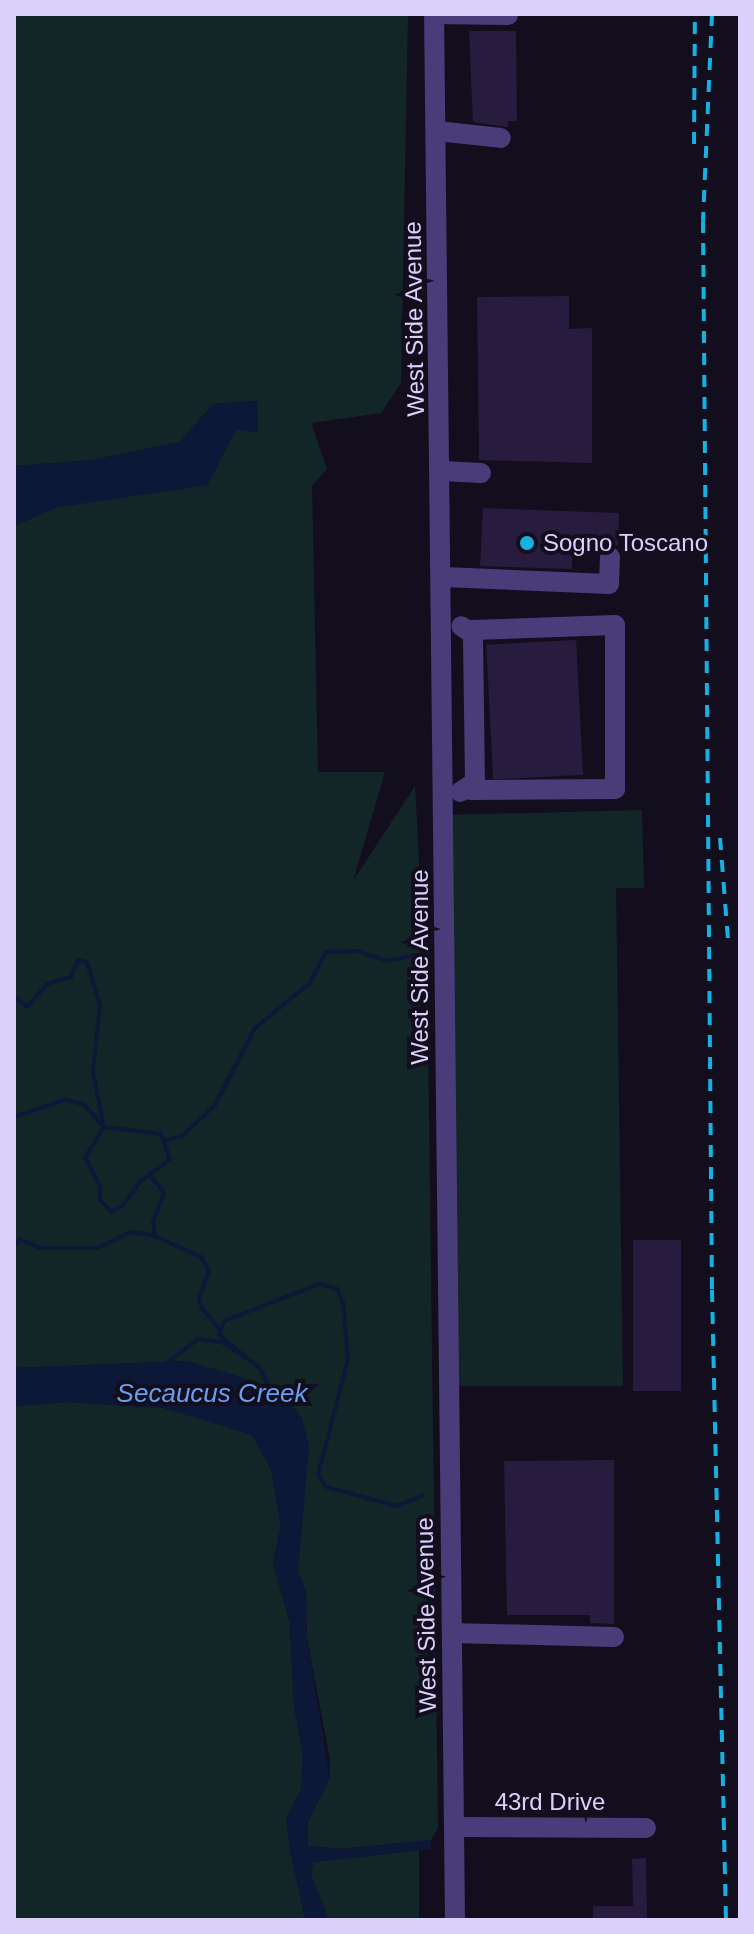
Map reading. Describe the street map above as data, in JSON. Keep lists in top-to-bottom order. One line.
{"streets":{"street":["West Side Avenue","43rd Drive"]},"crossings":[["West Side Avenue","43rd Drive"]],"water":["Secaucus Creek"],"places":["Sogno Toscano"]}
